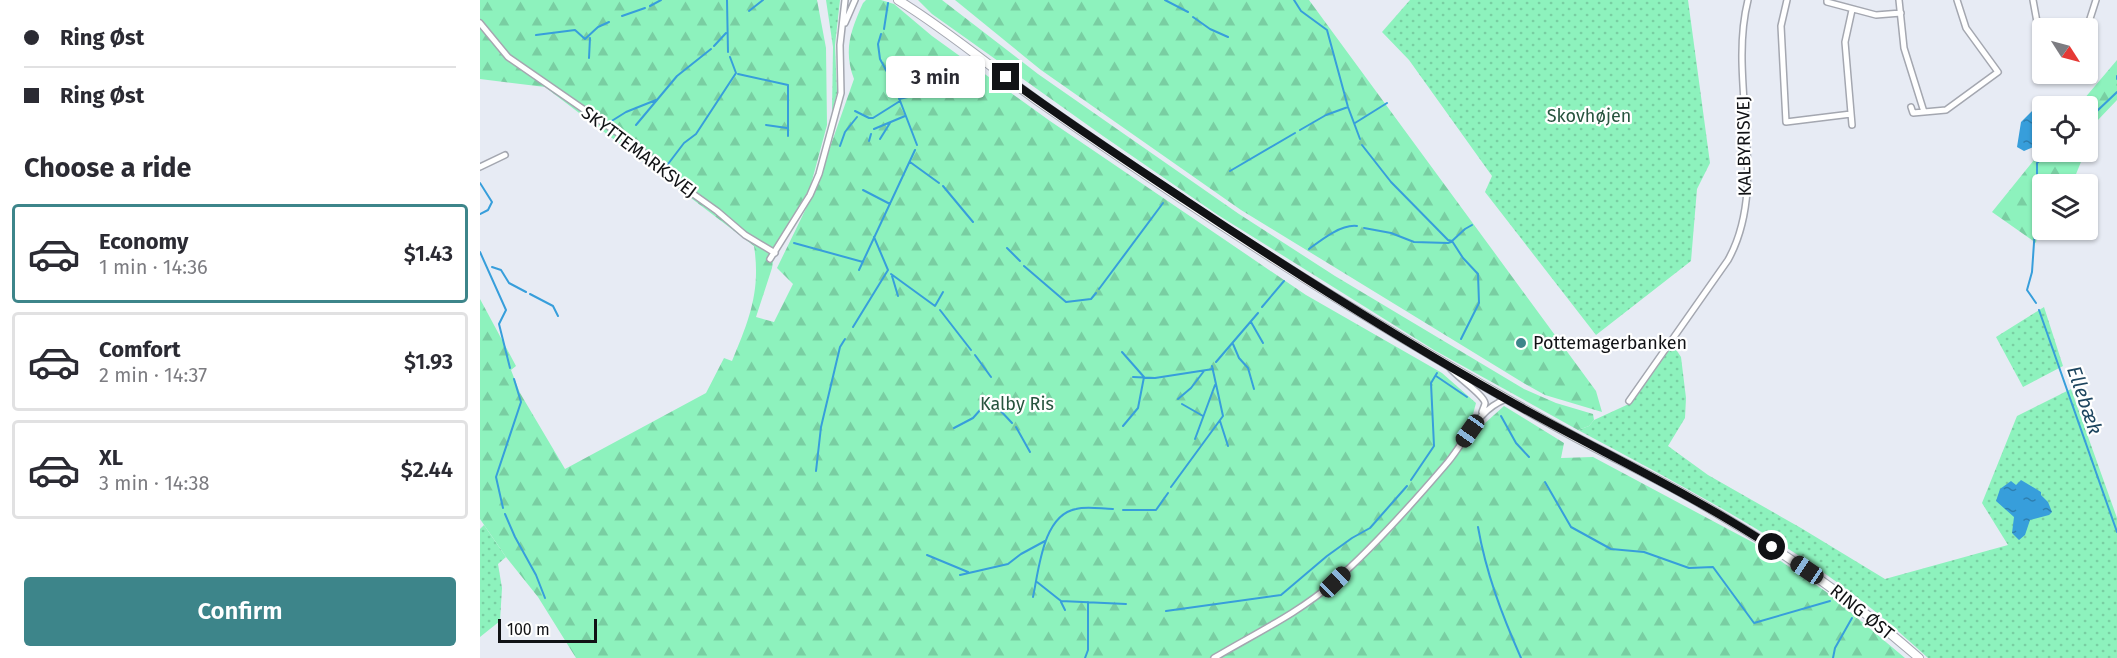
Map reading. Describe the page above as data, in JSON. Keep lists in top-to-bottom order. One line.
{"streets":{"main road":["RING ØST"],"street":["KALBYRISVEJ","SKYTTEMARKSVEJ"]},"water":["Ellebæk"],"parks":["Skovhøjen","Kalby Ris"],"places":["Pottemagerbanken"],"scale_bar":"100 m","north":"bottom right","page":{"banner":["Ring Øst","Ring Øst"],"bubble":"3 min","heading":"Choose a ride","list":[{"name":"Economy","note":"1 min · 14:36","value":"$1.43"},{"name":"Comfort","note":"2 min · 14:37","value":"$1.93"},{"name":"XL","note":"3 min · 14:38","value":"$2.44"}],"buttons":"Confirm","scale":"100 m"}}
